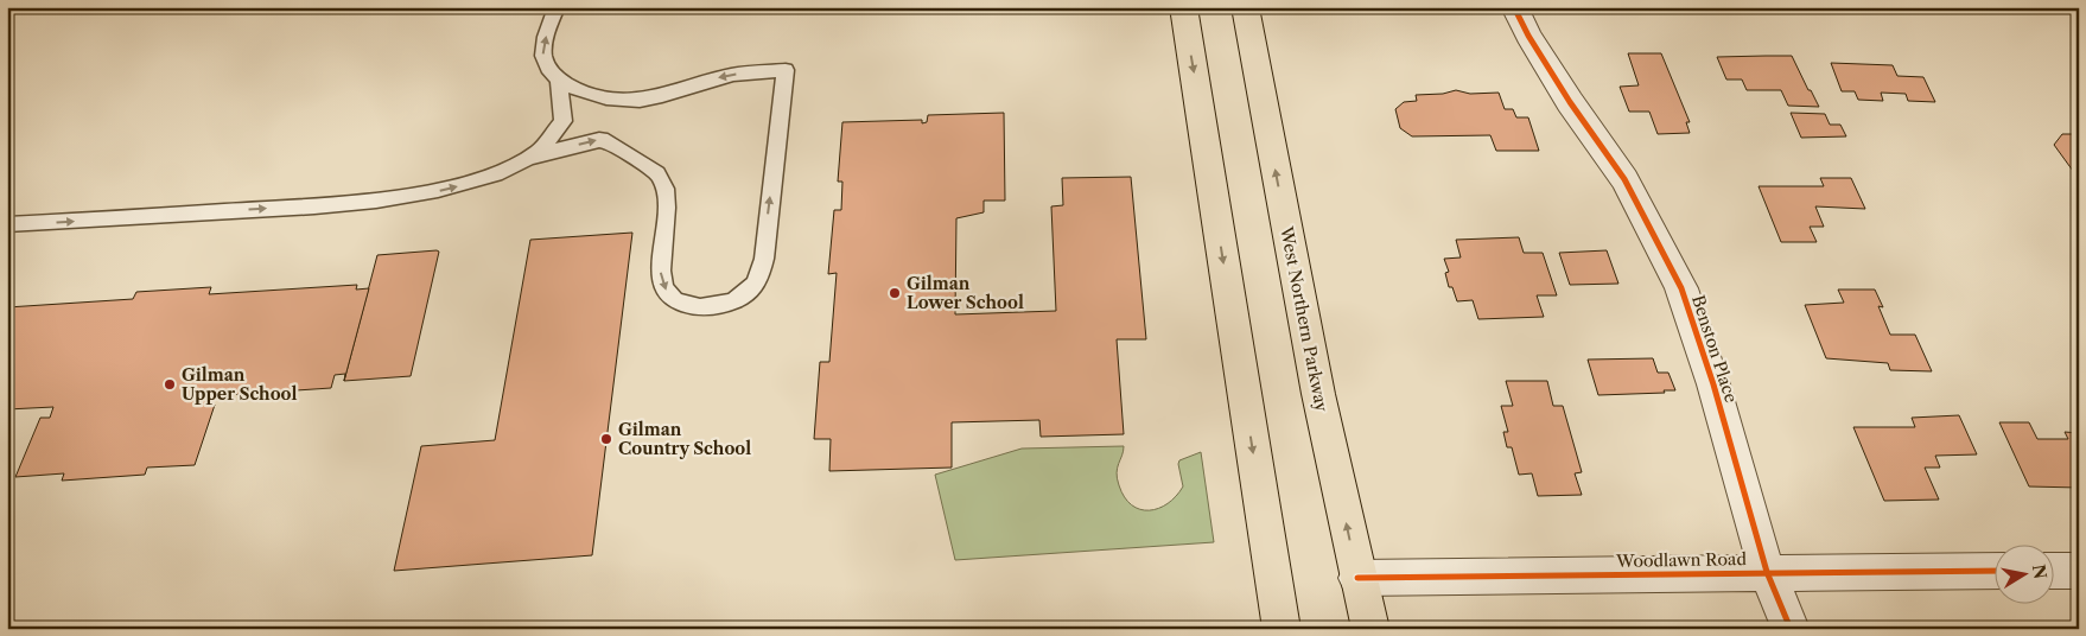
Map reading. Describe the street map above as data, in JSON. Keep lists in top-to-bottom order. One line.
{"streets":{"main road":["West Northern Parkway"],"street":["Benston Place","Woodlawn Road"]},"crossings":[["West Northern Parkway","Woodlawn Road"],["Benston Place","Woodlawn Road"]],"places":["Gilman Lower School","Gilman Upper School","Gilman Country School"],"north":"right"}
